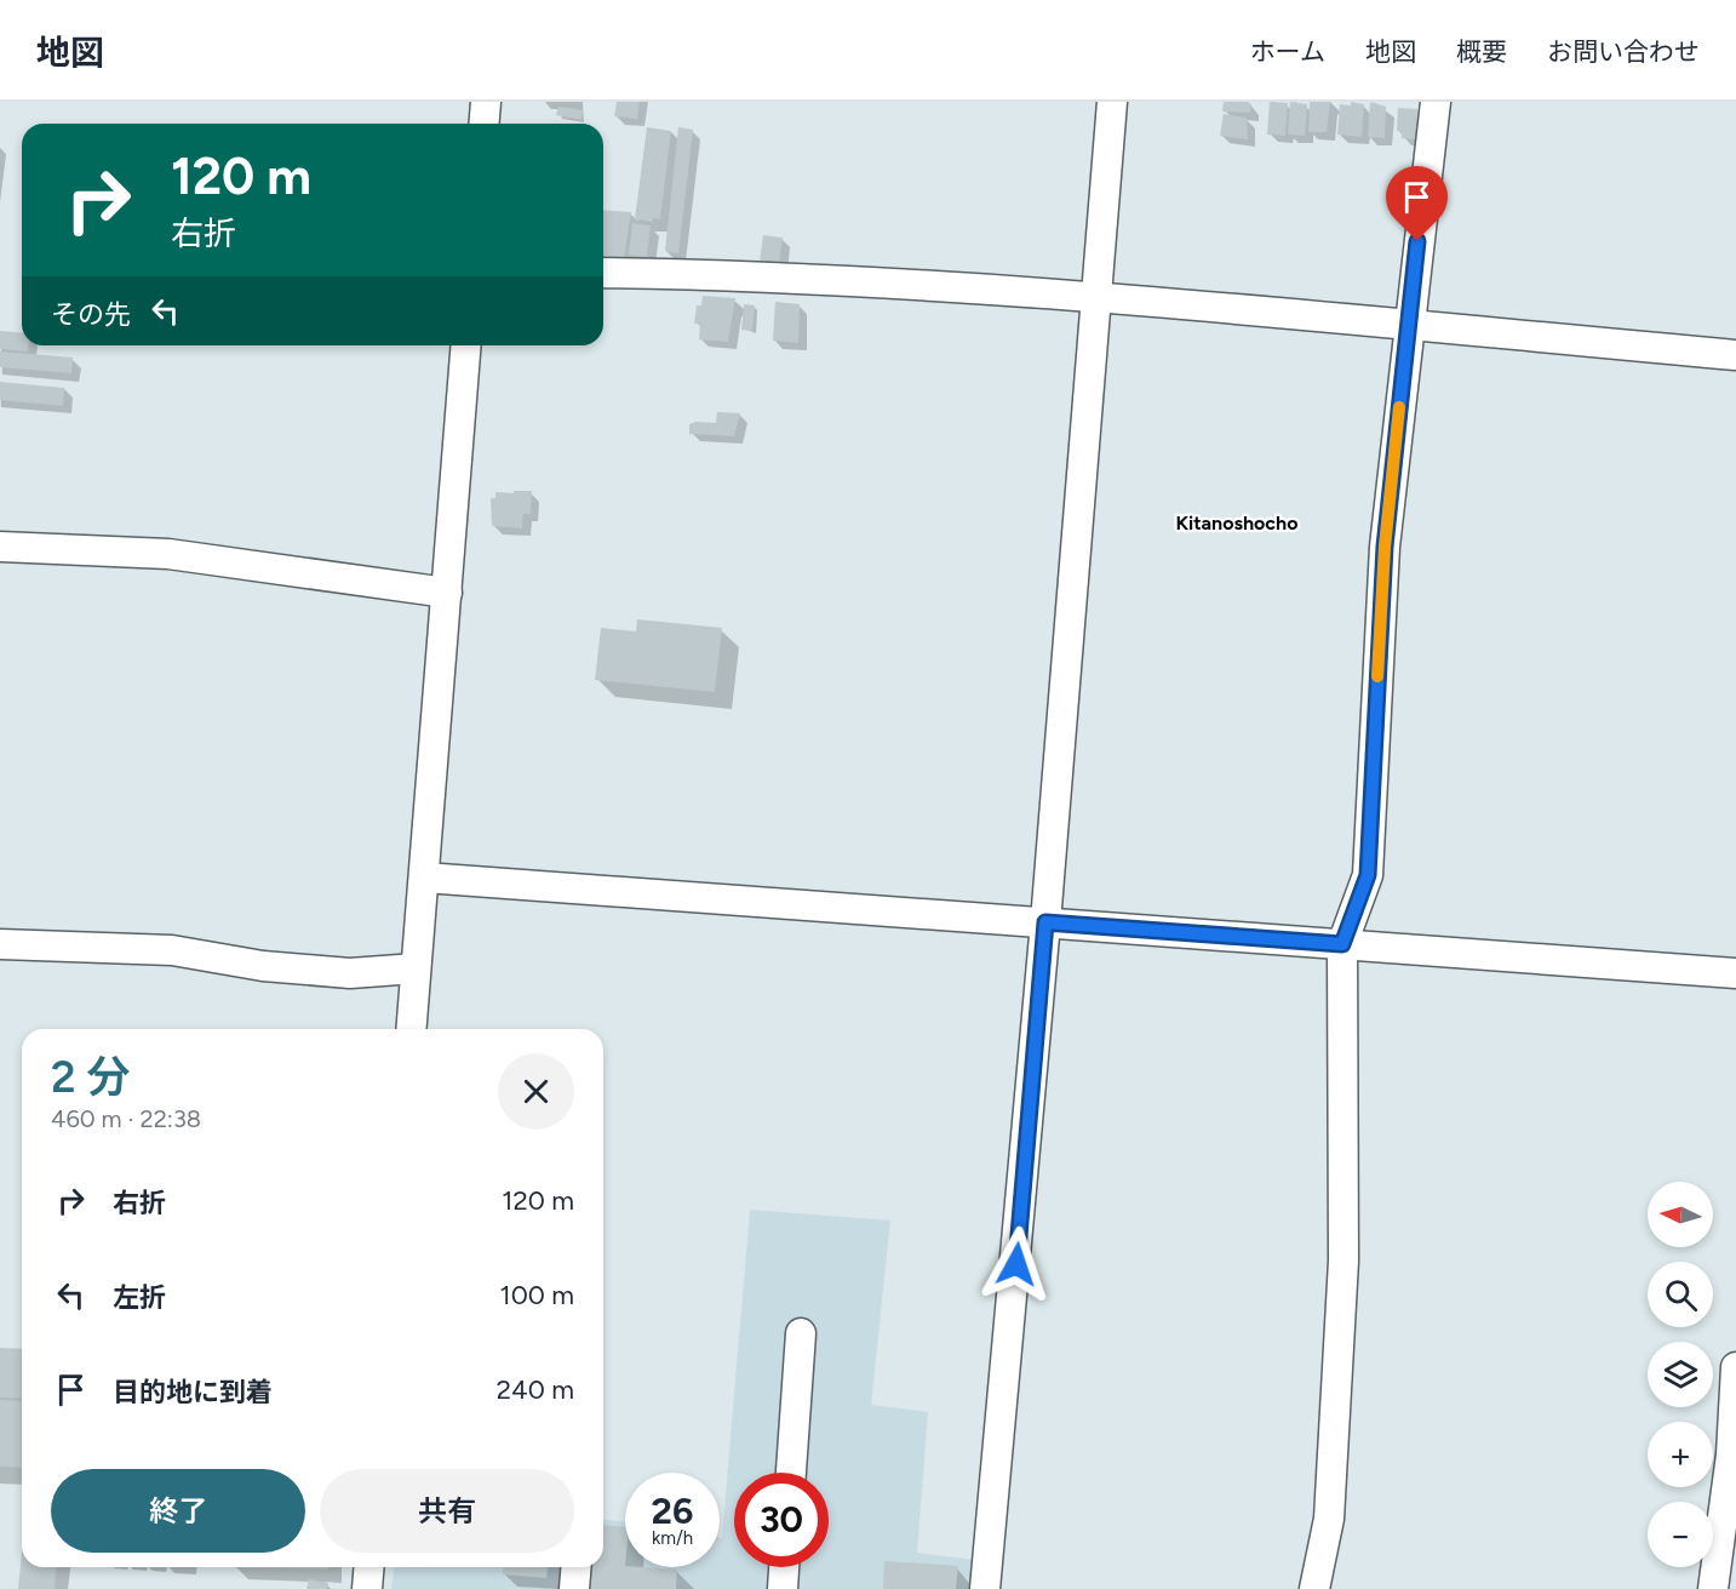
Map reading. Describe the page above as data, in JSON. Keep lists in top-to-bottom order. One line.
{"districts":["Kitanoshocho"],"north":"left","page":{"header":"地図","nav":["ホーム","地図","概要","お問い合わせ"],"turn":["120 m","右折"],"then":"その先","heading":["2 分","460 m · 22:38"],"list":[{"name":"右折","value":"120 m"},{"name":"左折","value":"100 m"},{"name":"目的地に到着","value":"240 m"}],"map_buttons":["+","−"],"buttons":["終了","共有"],"speed":"26 km/h","limit":"30"}}
